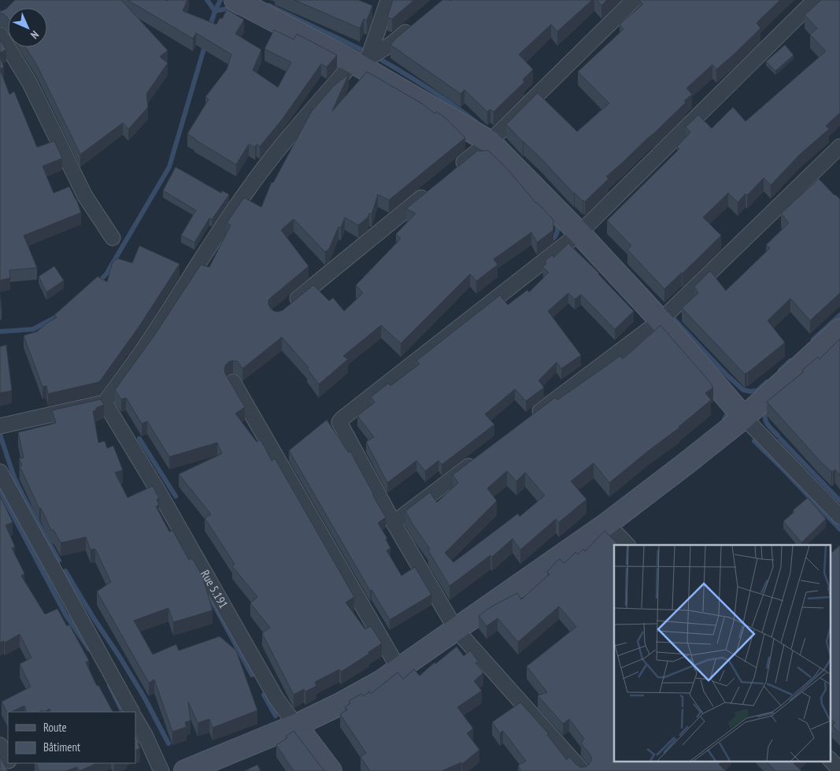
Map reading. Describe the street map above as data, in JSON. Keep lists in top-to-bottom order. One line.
{"streets":{"main road":["Rue 5.191"]},"legend":["Route","Bâtiment"],"north":"bottom right"}
